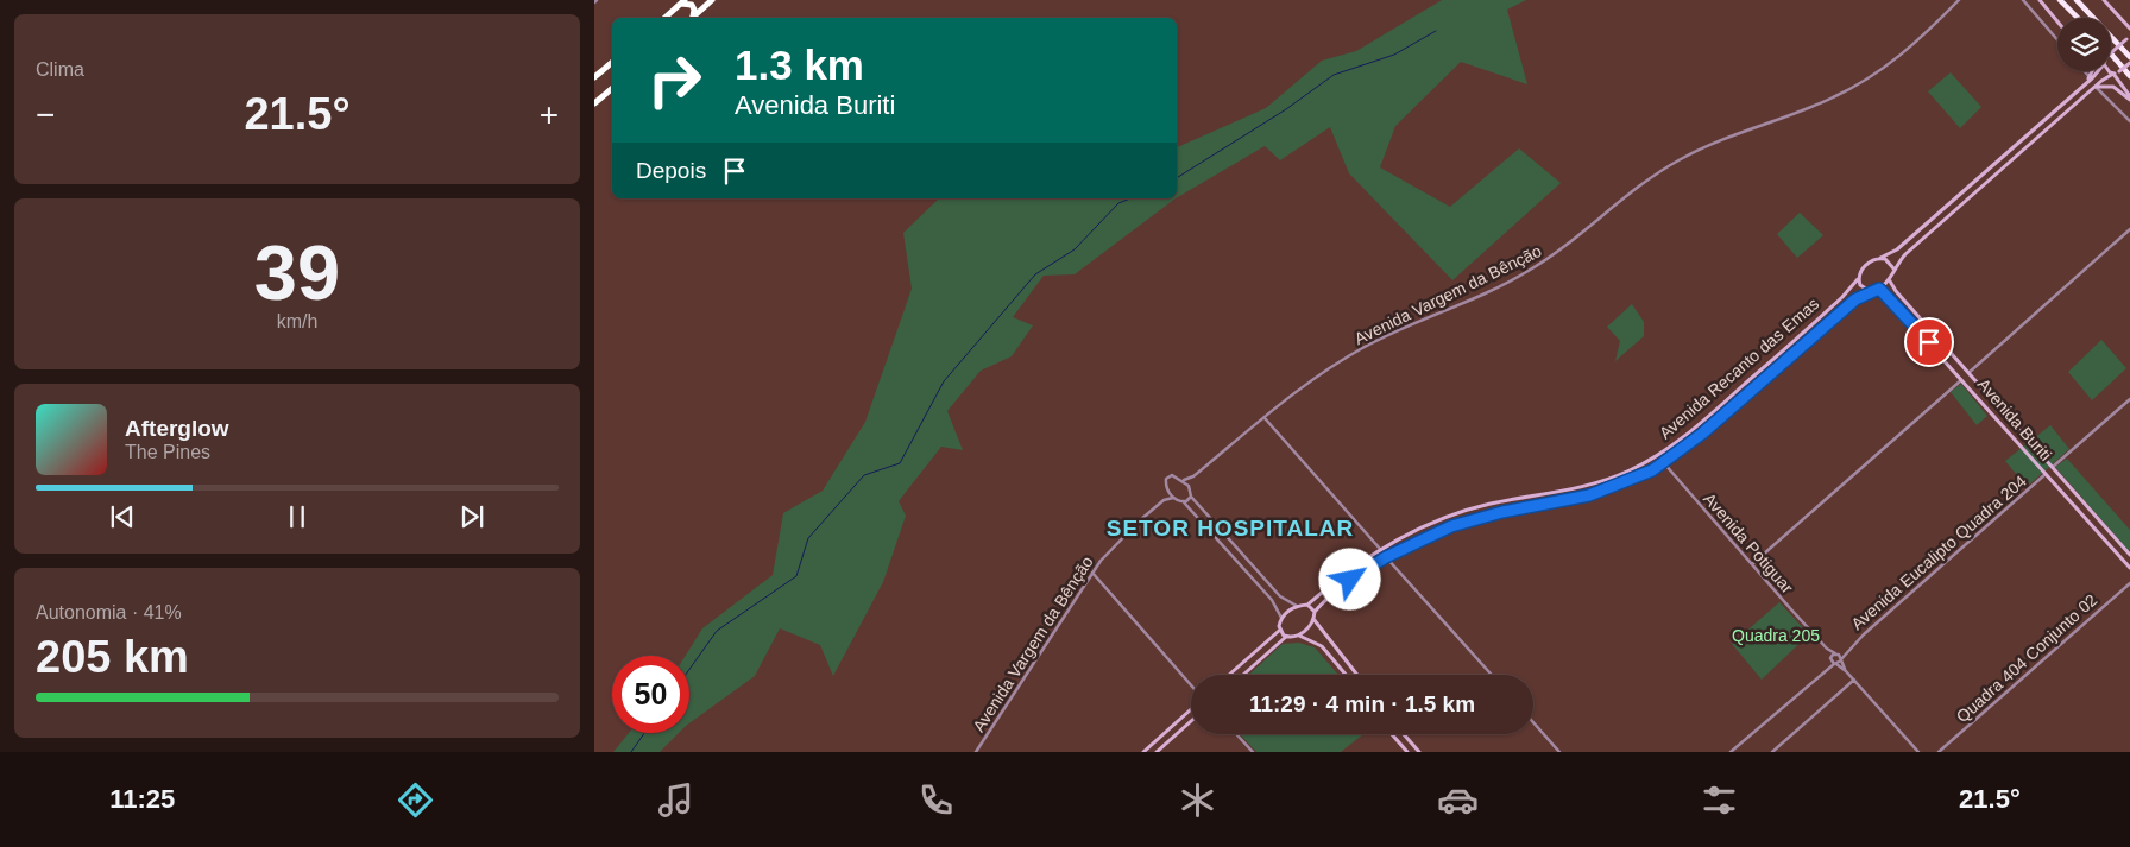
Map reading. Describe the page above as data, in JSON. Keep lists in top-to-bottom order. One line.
{"streets":{"main road":["Avenida Recanto das Emas","Avenida Buriti"],"street":["Avenida Vargem da Bênção","Avenida Potiguar","Avenida Eucalipto Quadra 204","Quadra 404 Conjunto 02"]},"crossings":[["Avenida Recanto das Emas","Avenida Buriti"],["Avenida Recanto das Emas","Avenida Potiguar"],["Avenida Buriti","Avenida Eucalipto Quadra 204"]],"districts":["SETOR HOSPITALAR"],"parks":["Quadra 205"],"page":{"tile":["Clima",["39","km/h"],["Autonomia · 41%","205 km"]],"turn":["1.3 km","Avenida Buriti"],"heat":["−","21.5°","+"],"then":"Depois","song":["Afterglow","The Pines"],"limit":"50","trip":"11:29 · 4 min · 1.5 km","tabs":["11:25","21.5°"]}}
